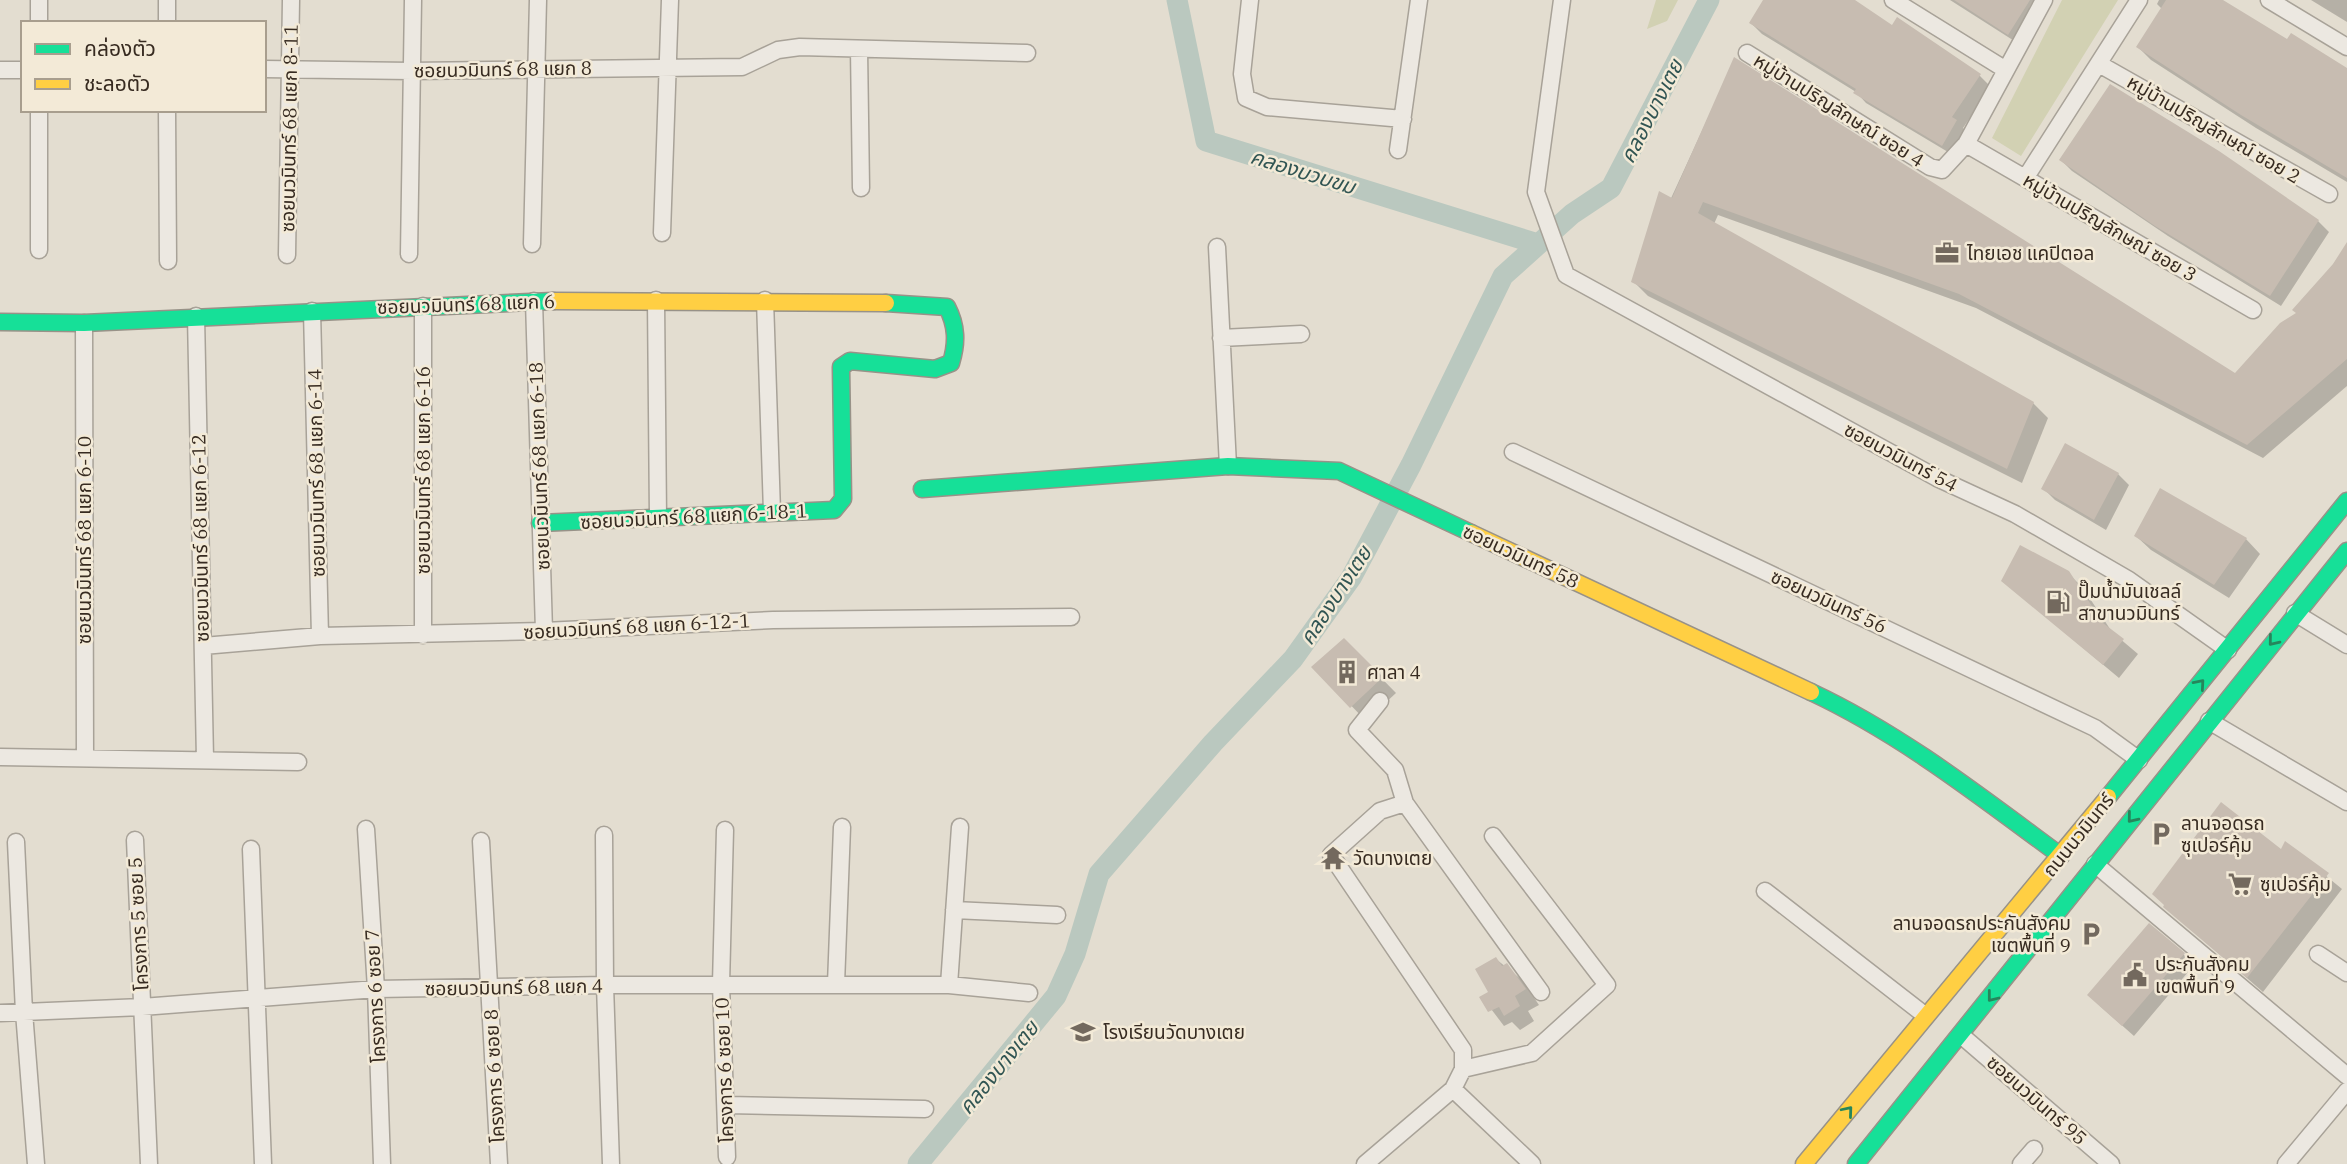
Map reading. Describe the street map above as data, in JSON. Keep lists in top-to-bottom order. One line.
{"streets":{"street":["ซอยนวมินทร์ 68 แยก 8","หมู่บ้านปริญลักษณ์ ซอย 4","ซอยนวมินทร์ 68 แยก 8-11","หมู่บ้านปริญลักษณ์ ซอย 2","หมู่บ้านปริญลักษณ์ ซอย 3","ซอยนวมินทร์ 68 แยก 6","ซอยนวมินทร์ 54","ซอยนวมินทร์ 68 แยก 6-18","ซอยนวมินทร์ 68 แยก 6-16","ซอยนวมินทร์ 68 แยก 6-14","ซอยนวมินทร์ 68 แยก 6-18-1","ซอยนวมินทร์ 68 แยก 6-12","ซอยนวมินทร์ 68 แยก 6-10","ซอยนวมินทร์ 58","ซอยนวมินทร์ 56","ซอยนวมินทร์ 68 แยก 6-12-1","ถนนนวมินทร์","โครงการ 5 ซอย 5","ซอยนวมินทร์ 68 แยก 4","โครงการ 6 ซอย 7","โครงการ 6 ซอย 10","โครงการ 6 ซอย 8","ซอยนวมินทร์ 95"]},"crossings":[["ซอยนวมินทร์ 68 แยก 8","ซอยนวมินทร์ 68 แยก 8-11"],["หมู่บ้านปริญลักษณ์ ซอย 4","หมู่บ้านปริญลักษณ์ ซอย 3"],["ซอยนวมินทร์ 68 แยก 6","ซอยนวมินทร์ 68 แยก 6-18"],["ซอยนวมินทร์ 68 แยก 6","ซอยนวมินทร์ 68 แยก 6-16"],["ซอยนวมินทร์ 68 แยก 6","ซอยนวมินทร์ 68 แยก 6-14"],["ซอยนวมินทร์ 68 แยก 6","ซอยนวมินทร์ 68 แยก 6-18-1"],["ซอยนวมินทร์ 68 แยก 6","ซอยนวมินทร์ 68 แยก 6-12"],["ซอยนวมินทร์ 68 แยก 6","ซอยนวมินทร์ 68 แยก 6-10"],["ซอยนวมินทร์ 54","ถนนนวมินทร์"],["ซอยนวมินทร์ 68 แยก 6-18","ซอยนวมินทร์ 68 แยก 6-18-1"],["ซอยนวมินทร์ 68 แยก 6-18","ซอยนวมินทร์ 68 แยก 6-12-1"],["ซอยนวมินทร์ 68 แยก 6-16","ซอยนวมินทร์ 68 แยก 6-12-1"],["ซอยนวมินทร์ 68 แยก 6-14","ซอยนวมินทร์ 68 แยก 6-12-1"],["ซอยนวมินทร์ 68 แยก 6-12","ซอยนวมินทร์ 68 แยก 6-12-1"],["ซอยนวมินทร์ 58","ถนนนวมินทร์"],["ซอยนวมินทร์ 56","ถนนนวมินทร์"],["ถนนนวมินทร์","ซอยนวมินทร์ 95"],["โครงการ 5 ซอย 5","ซอยนวมินทร์ 68 แยก 4"],["ซอยนวมินทร์ 68 แยก 4","โครงการ 6 ซอย 7"],["ซอยนวมินทร์ 68 แยก 4","โครงการ 6 ซอย 10"],["ซอยนวมินทร์ 68 แยก 4","โครงการ 6 ซอย 8"]],"water":["คลองบางเตย","คลองบวบขม"],"places":{"office":["ไทยเอช แคปิตอล"],"fuel station":["ปั๊มน้ำมันเชลล์ สาขานวมินทร์"],"building":["ศาลา 4"],"parking":["ลานจอดรถ ซุเปอร์คุ้ม","ลานจอดรถประกันสังคม เขตพื้นที่ 9"],"temple":["วัดบางเตย"],"supermarket":["ซุเปอร์คุ้ม"],"public building":["ประกันสังคม เขตพื้นที่ 9"],"school or university":["โรงเรียนวัดบางเตย"]},"legend":["คล่องตัว","ชะลอตัว"]}
